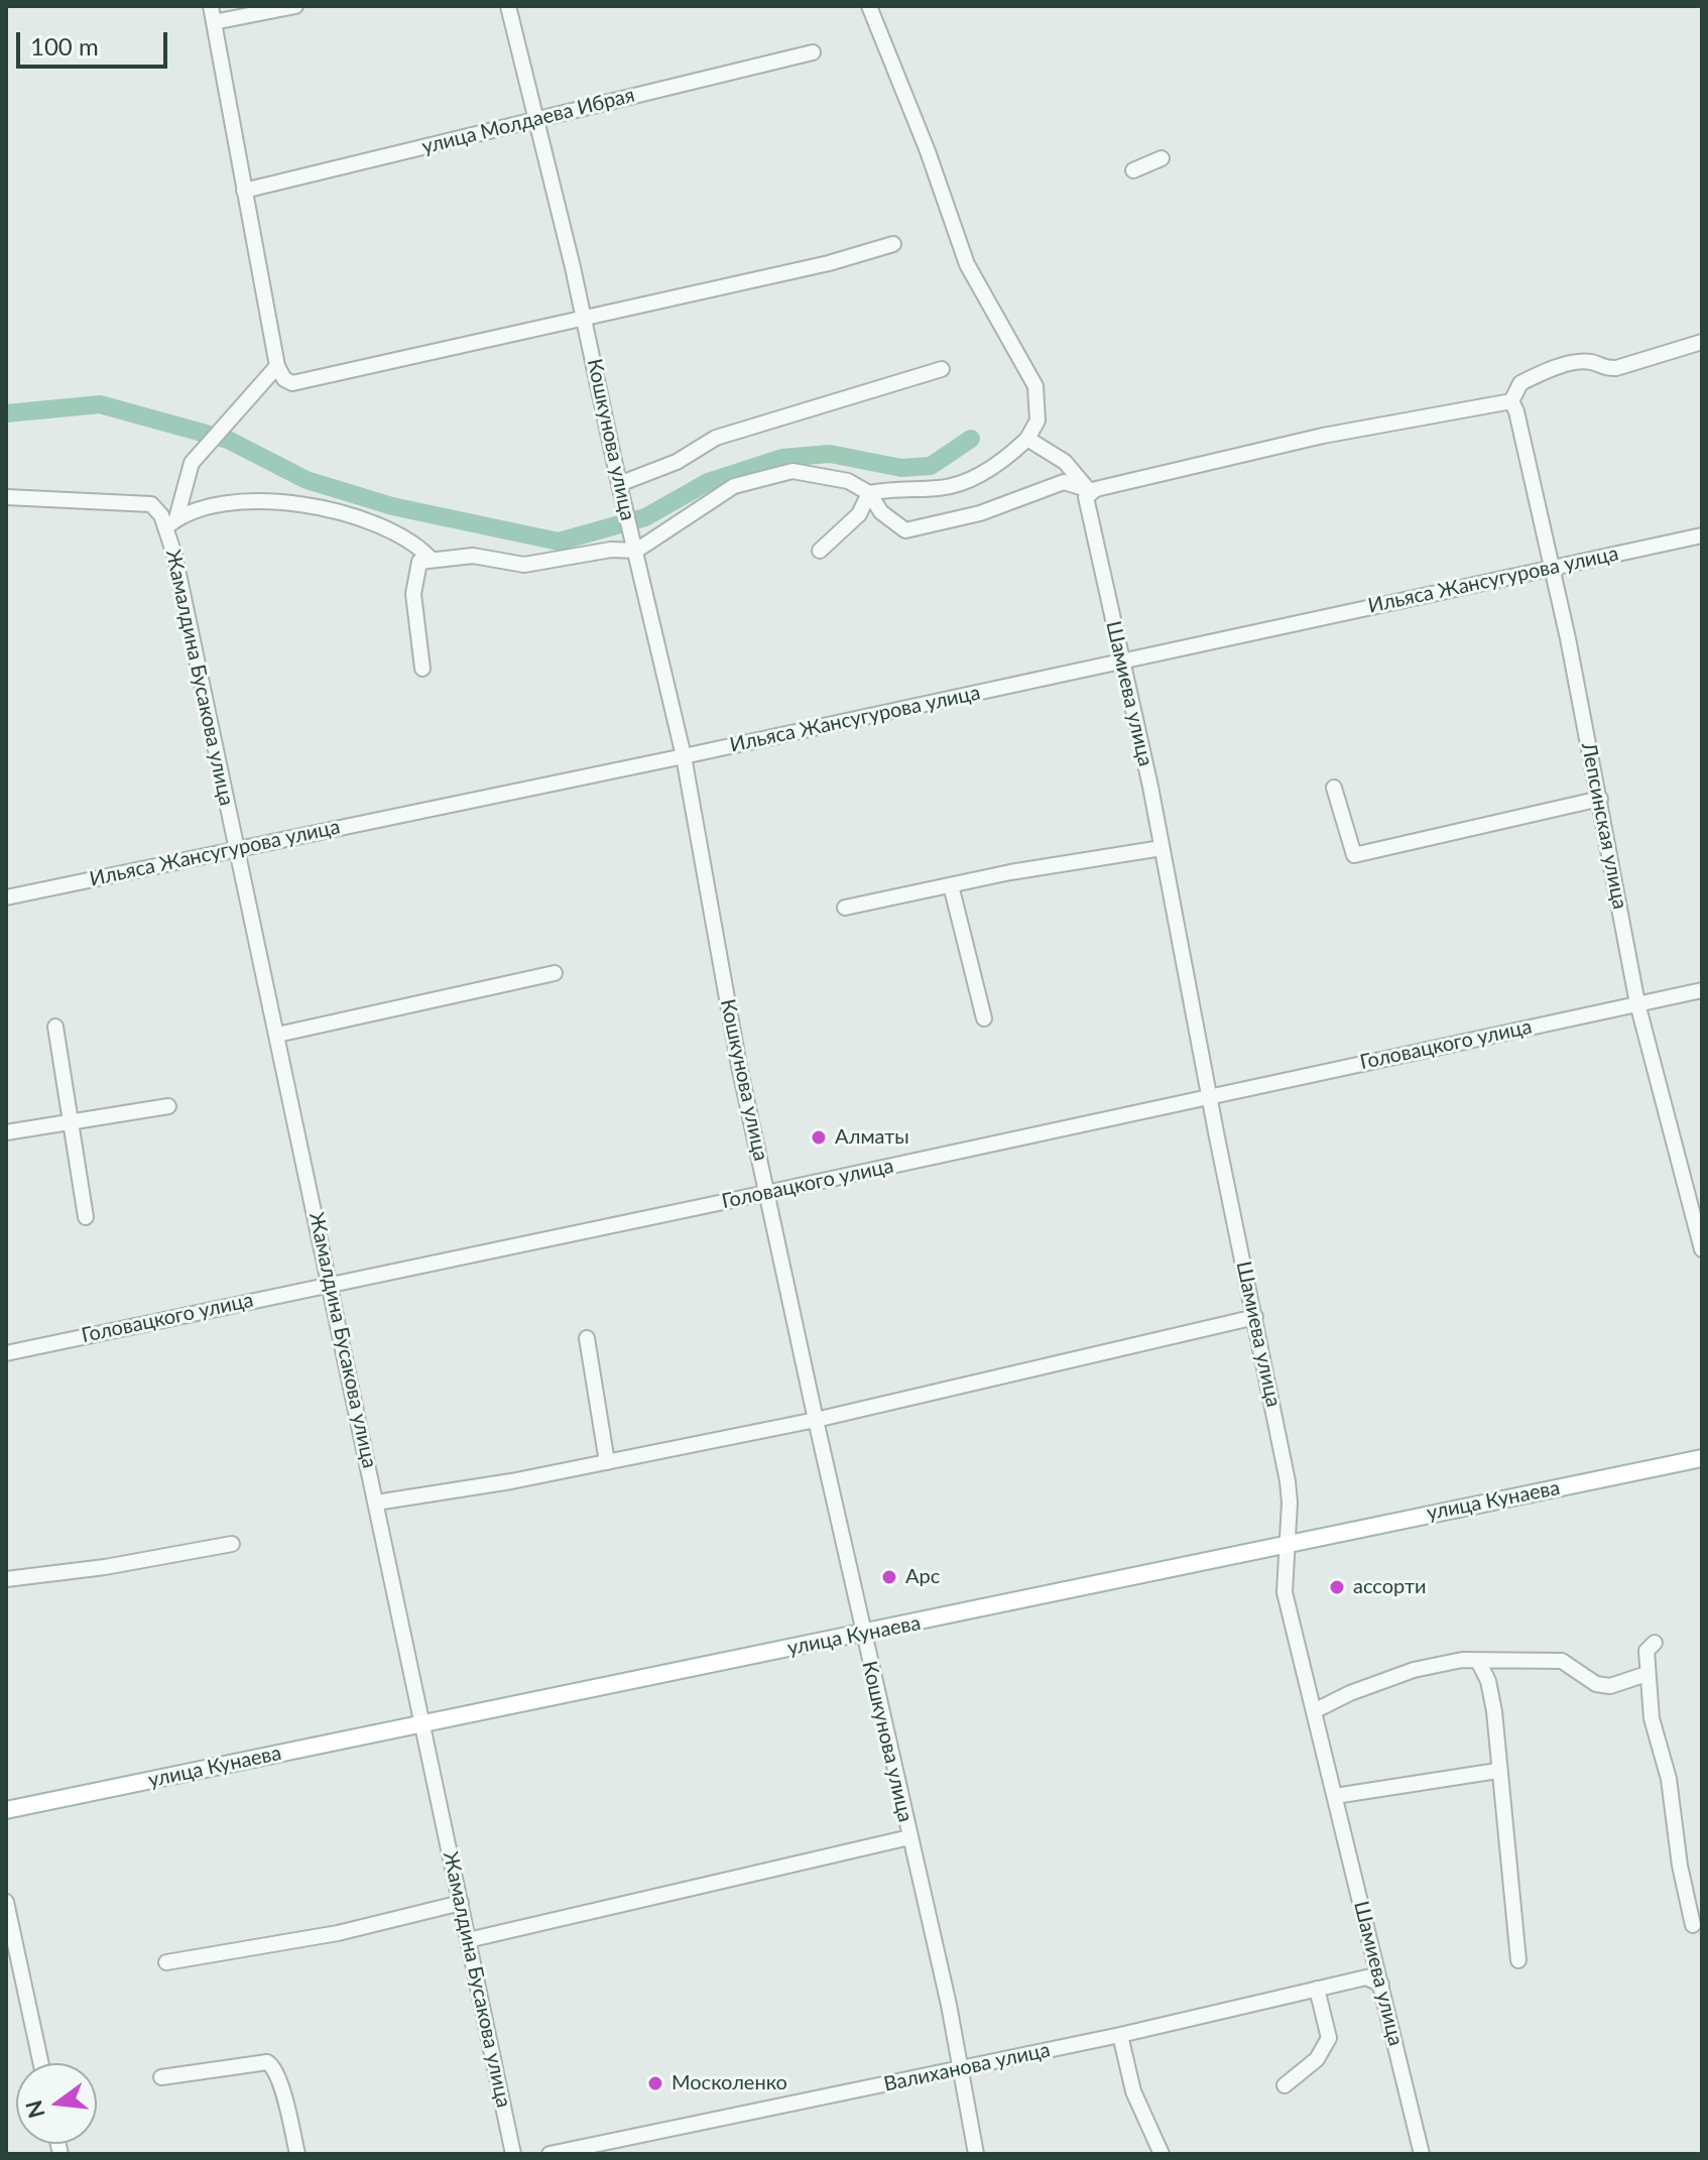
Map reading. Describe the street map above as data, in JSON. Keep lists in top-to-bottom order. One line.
{"streets":{"main road":["улица Кунаева"],"street":["улица Молдаева Ибрая","Кошкунова улица","Ильяса Жансугурова улица","Жамалдина Бусакова улица","Шамиева улица","Лепсинская улица","Головацкого улица","Валиханова улица"]},"crossings":[["улица Молдаева Ибрая","Кошкунова улица"],["Кошкунова улица","Ильяса Жансугурова улица"],["Кошкунова улица","Головацкого улица"],["Кошкунова улица","улица Кунаева"],["Кошкунова улица","Валиханова улица"],["Ильяса Жансугурова улица","Жамалдина Бусакова улица"],["Ильяса Жансугурова улица","Шамиева улица"],["Ильяса Жансугурова улица","Лепсинская улица"],["Жамалдина Бусакова улица","Головацкого улица"],["Жамалдина Бусакова улица","улица Кунаева"],["Шамиева улица","Головацкого улица"],["Шамиева улица","улица Кунаева"],["Шамиева улица","Валиханова улица"],["Лепсинская улица","Головацкого улица"]],"places":["Алматы","Арс","ассорти","Москоленко"],"scale_bar":"100 m","north":"left"}
